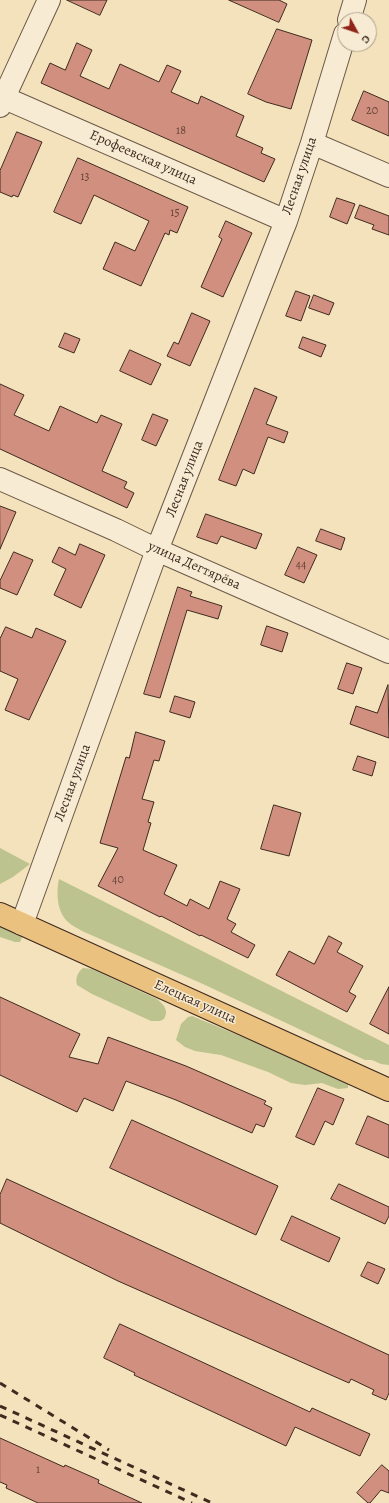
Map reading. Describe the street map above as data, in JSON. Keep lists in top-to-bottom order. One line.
{"streets":{"main road":["Елецкая улица"],"street":["Ерофеевская улица","Лесная улица","улица Дегтярёва"]},"crossings":[["Ерофеевская улица","Лесная улица"],["Лесная улица","улица Дегтярёва"],["Лесная улица","Елецкая улица"]],"house_numbers":["20","18","13","15","44","40","1"],"north":"bottom right"}
